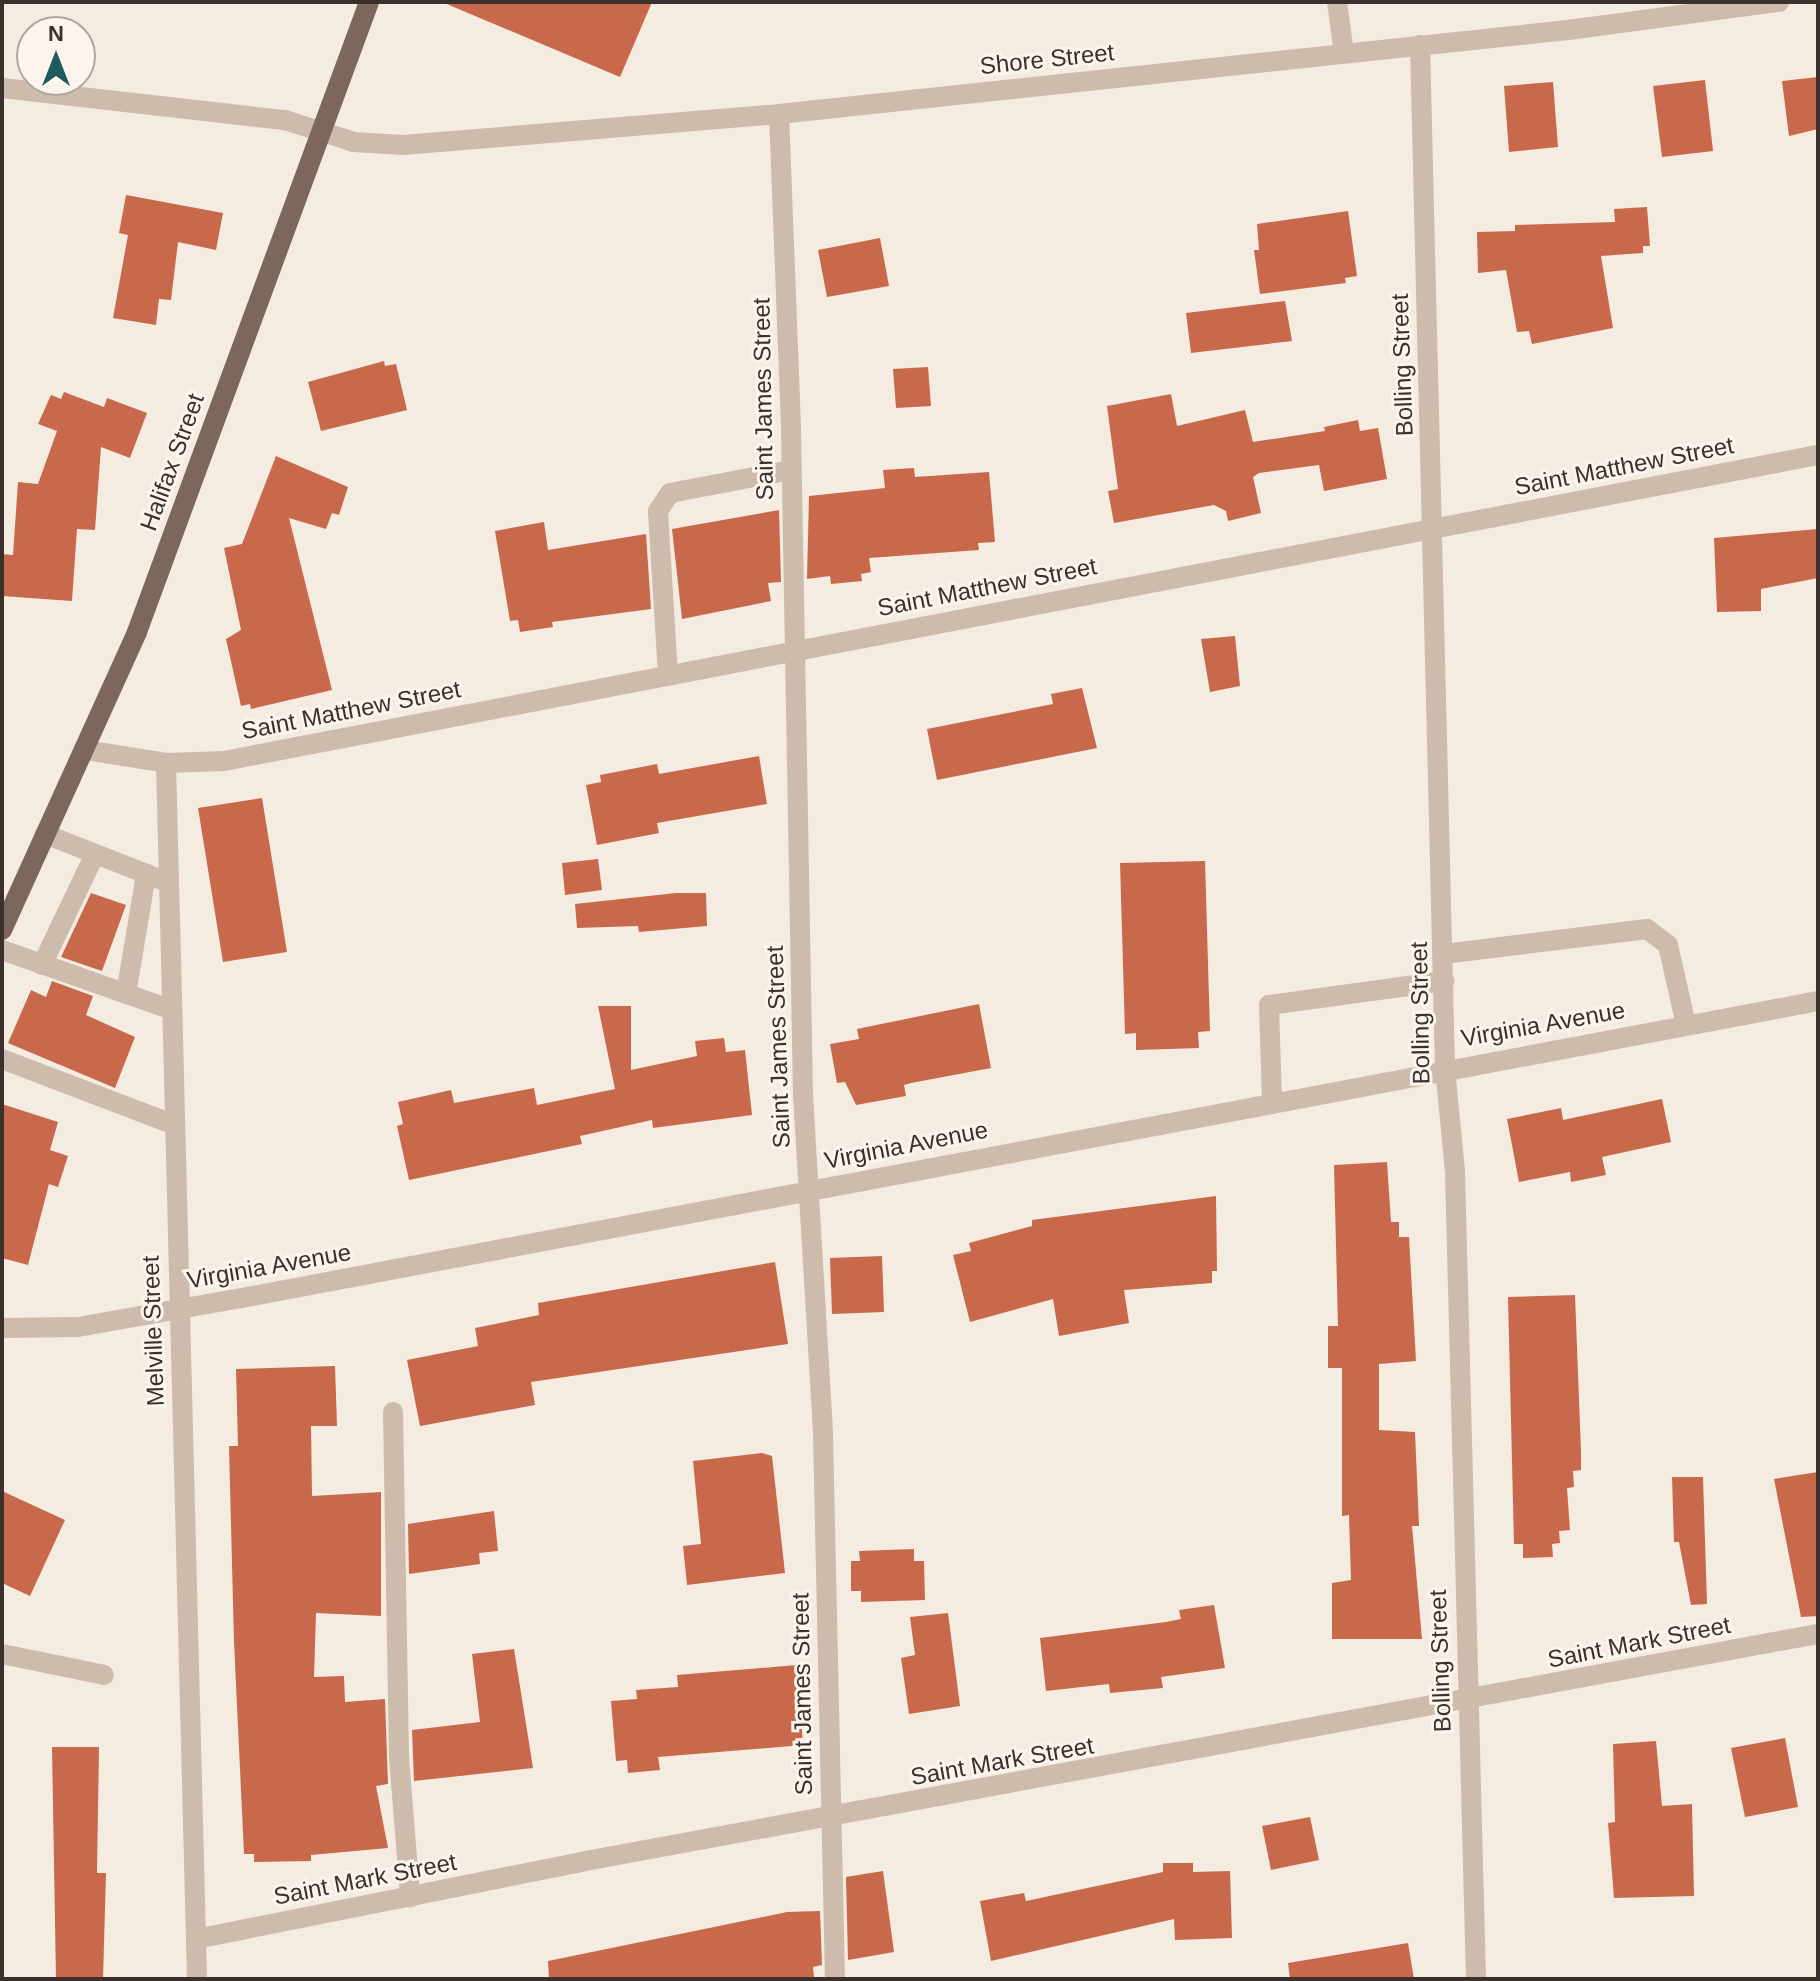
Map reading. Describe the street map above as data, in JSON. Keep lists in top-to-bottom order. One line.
{"streets":{"main road":["Halifax Street"],"street":["Shore Street","Bolling Street","Saint James Street","Saint Matthew Street","Virginia Avenue","Melville Street","Saint Mark Street"]},"crossings":[["Shore Street","Bolling Street"],["Shore Street","Saint James Street"],["Shore Street","Halifax Street"],["Bolling Street","Saint Matthew Street"],["Bolling Street","Virginia Avenue"],["Bolling Street","Saint Mark Street"],["Saint James Street","Saint Matthew Street"],["Saint James Street","Virginia Avenue"],["Saint James Street","Saint Mark Street"],["Saint Matthew Street","Melville Street"],["Virginia Avenue","Melville Street"],["Melville Street","Saint Mark Street"]],"north":"top"}
